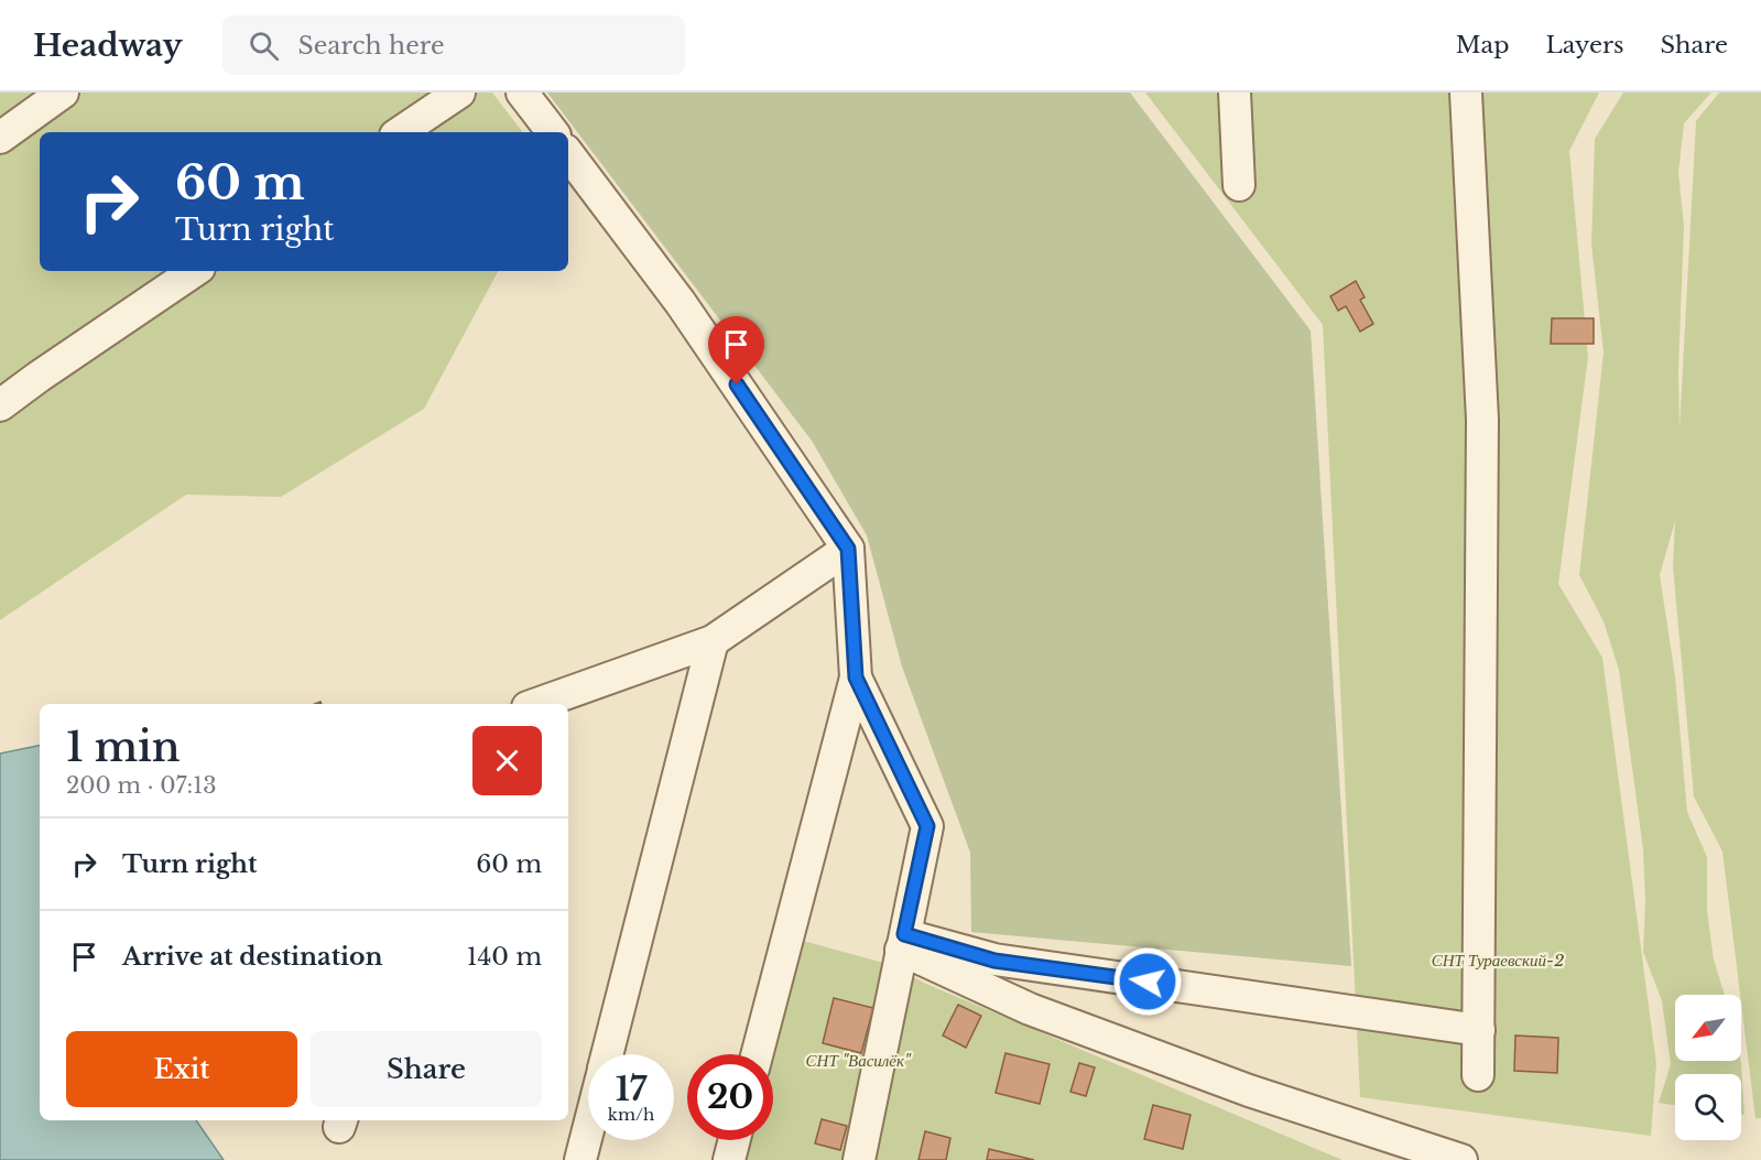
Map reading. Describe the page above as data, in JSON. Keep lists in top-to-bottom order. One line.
{"parks":["СНТ Тураевский-2","СНТ \"Василёк\""],"north":"bottom left","page":{"header":"Headway","search":"Search here","nav":["Map","Layers","Share"],"turn":["60 m","Turn right"],"heading":["1 min","200 m · 07:13"],"list":[{"name":"Turn right","value":"60 m"},{"name":"Arrive at destination","value":"140 m"}],"buttons":["Exit","Share"],"speed":"17 km/h","limit":"20"}}
